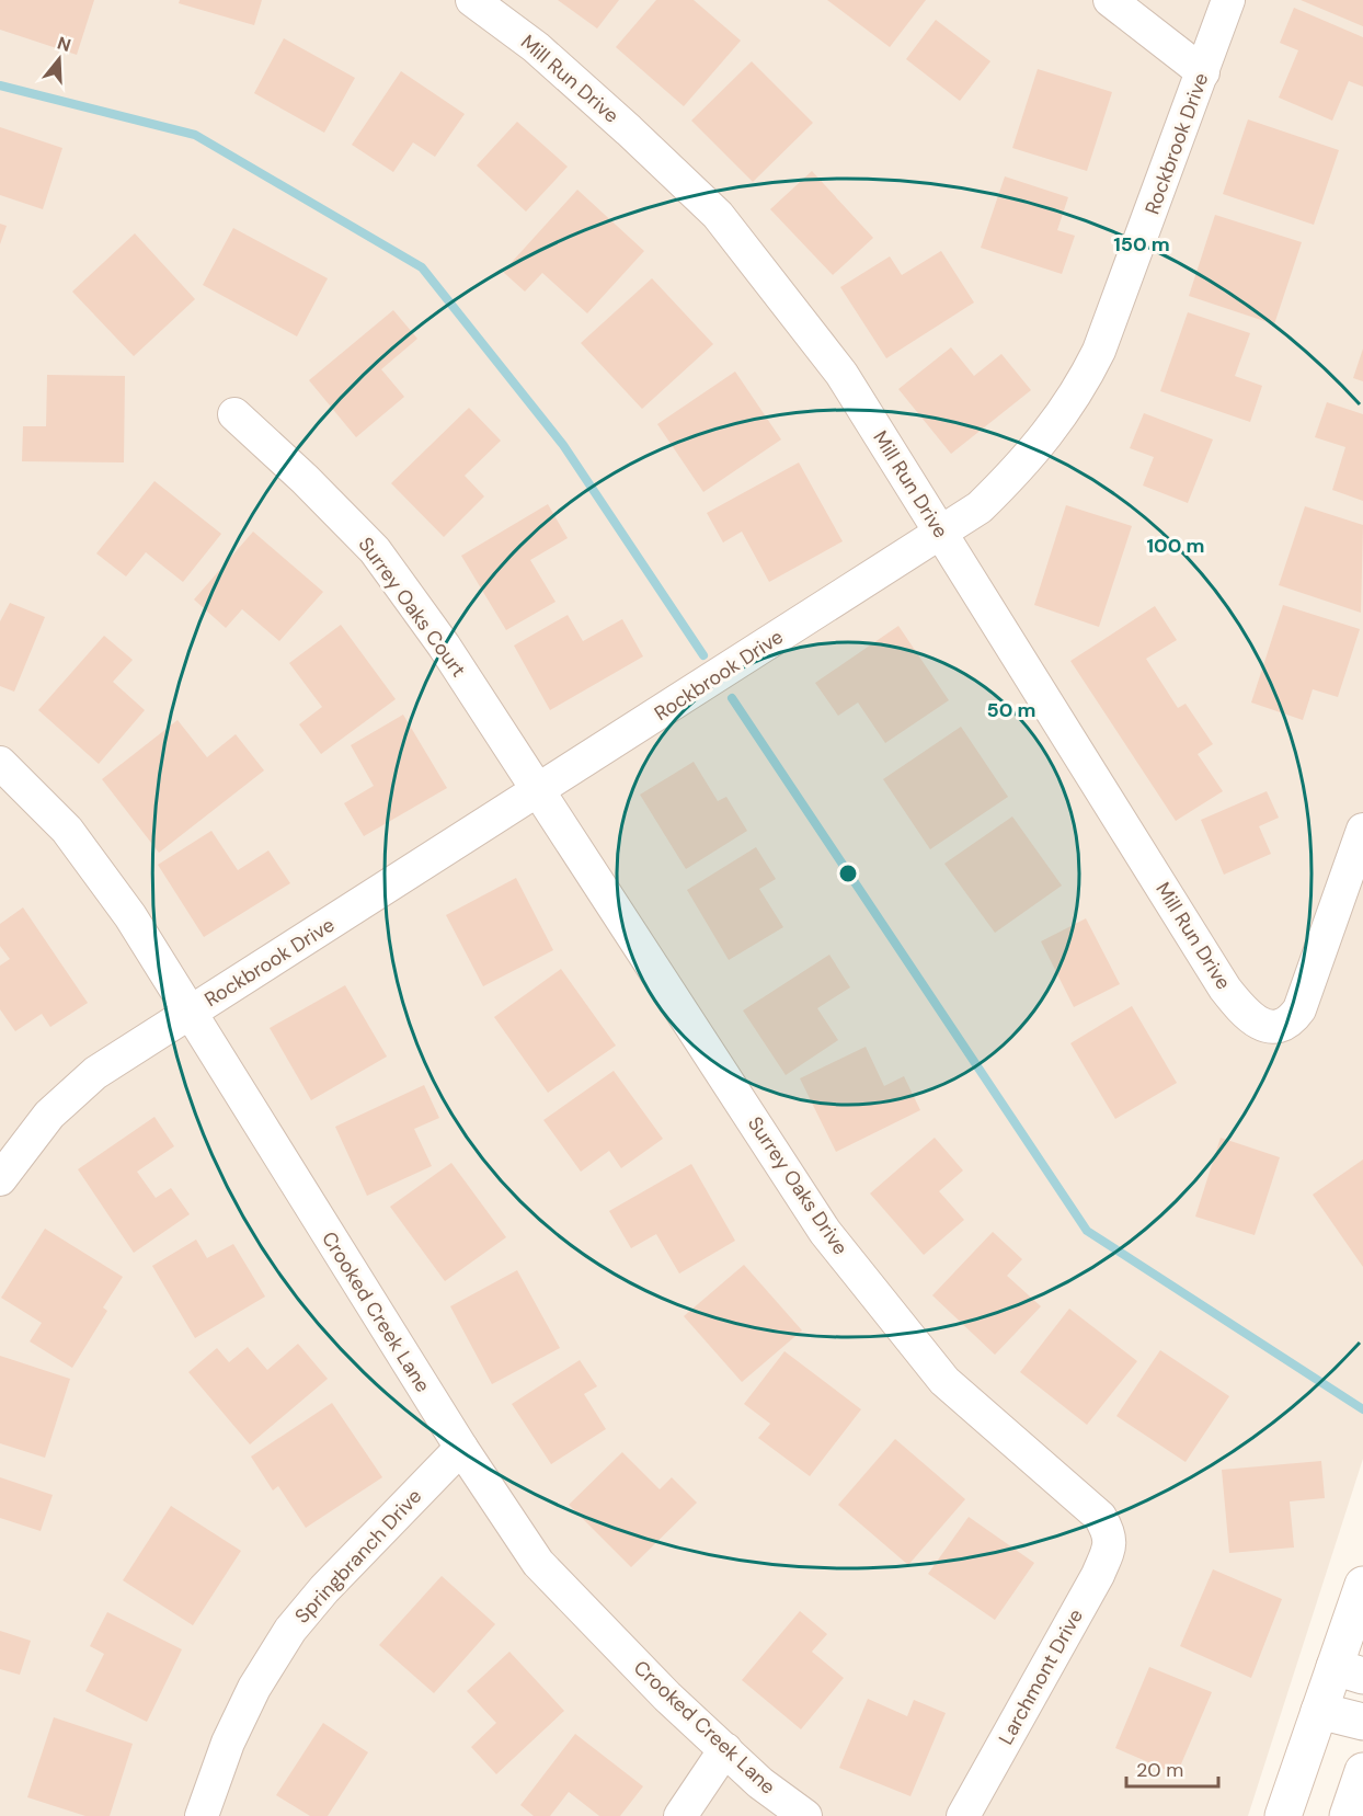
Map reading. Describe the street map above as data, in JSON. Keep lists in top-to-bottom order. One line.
{"streets":{"street":["Mill Run Drive","Rockbrook Drive","Surrey Oaks Court","Surrey Oaks Drive","Crooked Creek Lane","Springbranch Drive","Larchmont Drive"]},"crossings":[["Mill Run Drive","Rockbrook Drive"],["Rockbrook Drive","Surrey Oaks Court"],["Rockbrook Drive","Surrey Oaks Drive"],["Rockbrook Drive","Crooked Creek Lane"],["Surrey Oaks Court","Surrey Oaks Drive"],["Surrey Oaks Drive","Larchmont Drive"],["Crooked Creek Lane","Springbranch Drive"]],"scale_bar":"20 m","north":"top","rings":["150 m","100 m","50 m"]}
